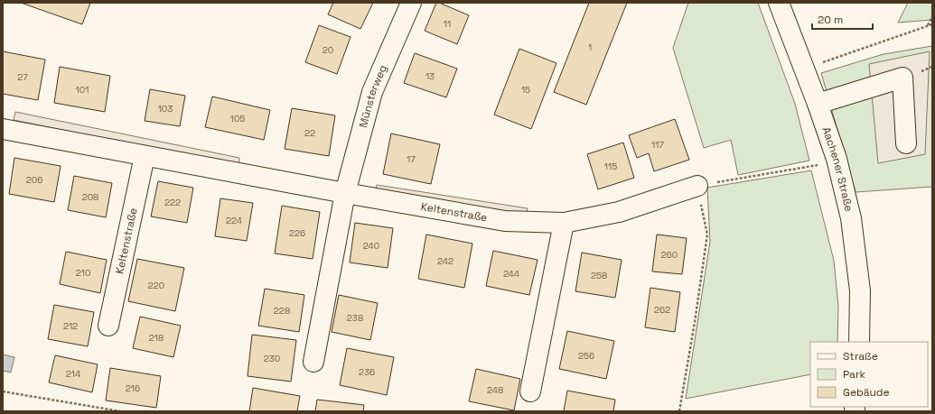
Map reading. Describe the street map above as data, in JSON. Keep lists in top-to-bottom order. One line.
{"streets":{"street":["Münsterweg","Aachener Straße","Keltenstraße"]},"crossings":[["Münsterweg","Keltenstraße"]],"house_numbers":["11","1","20","13","27","101","15","103","105","22","117","17","115","206","208","222","224","226","240","260","242","210","244","258","220","262","228","238","212","218","256","230","236","214","216","248"],"legend":["Straße","Park","Gebäude"],"scale_bar":"20 m"}
